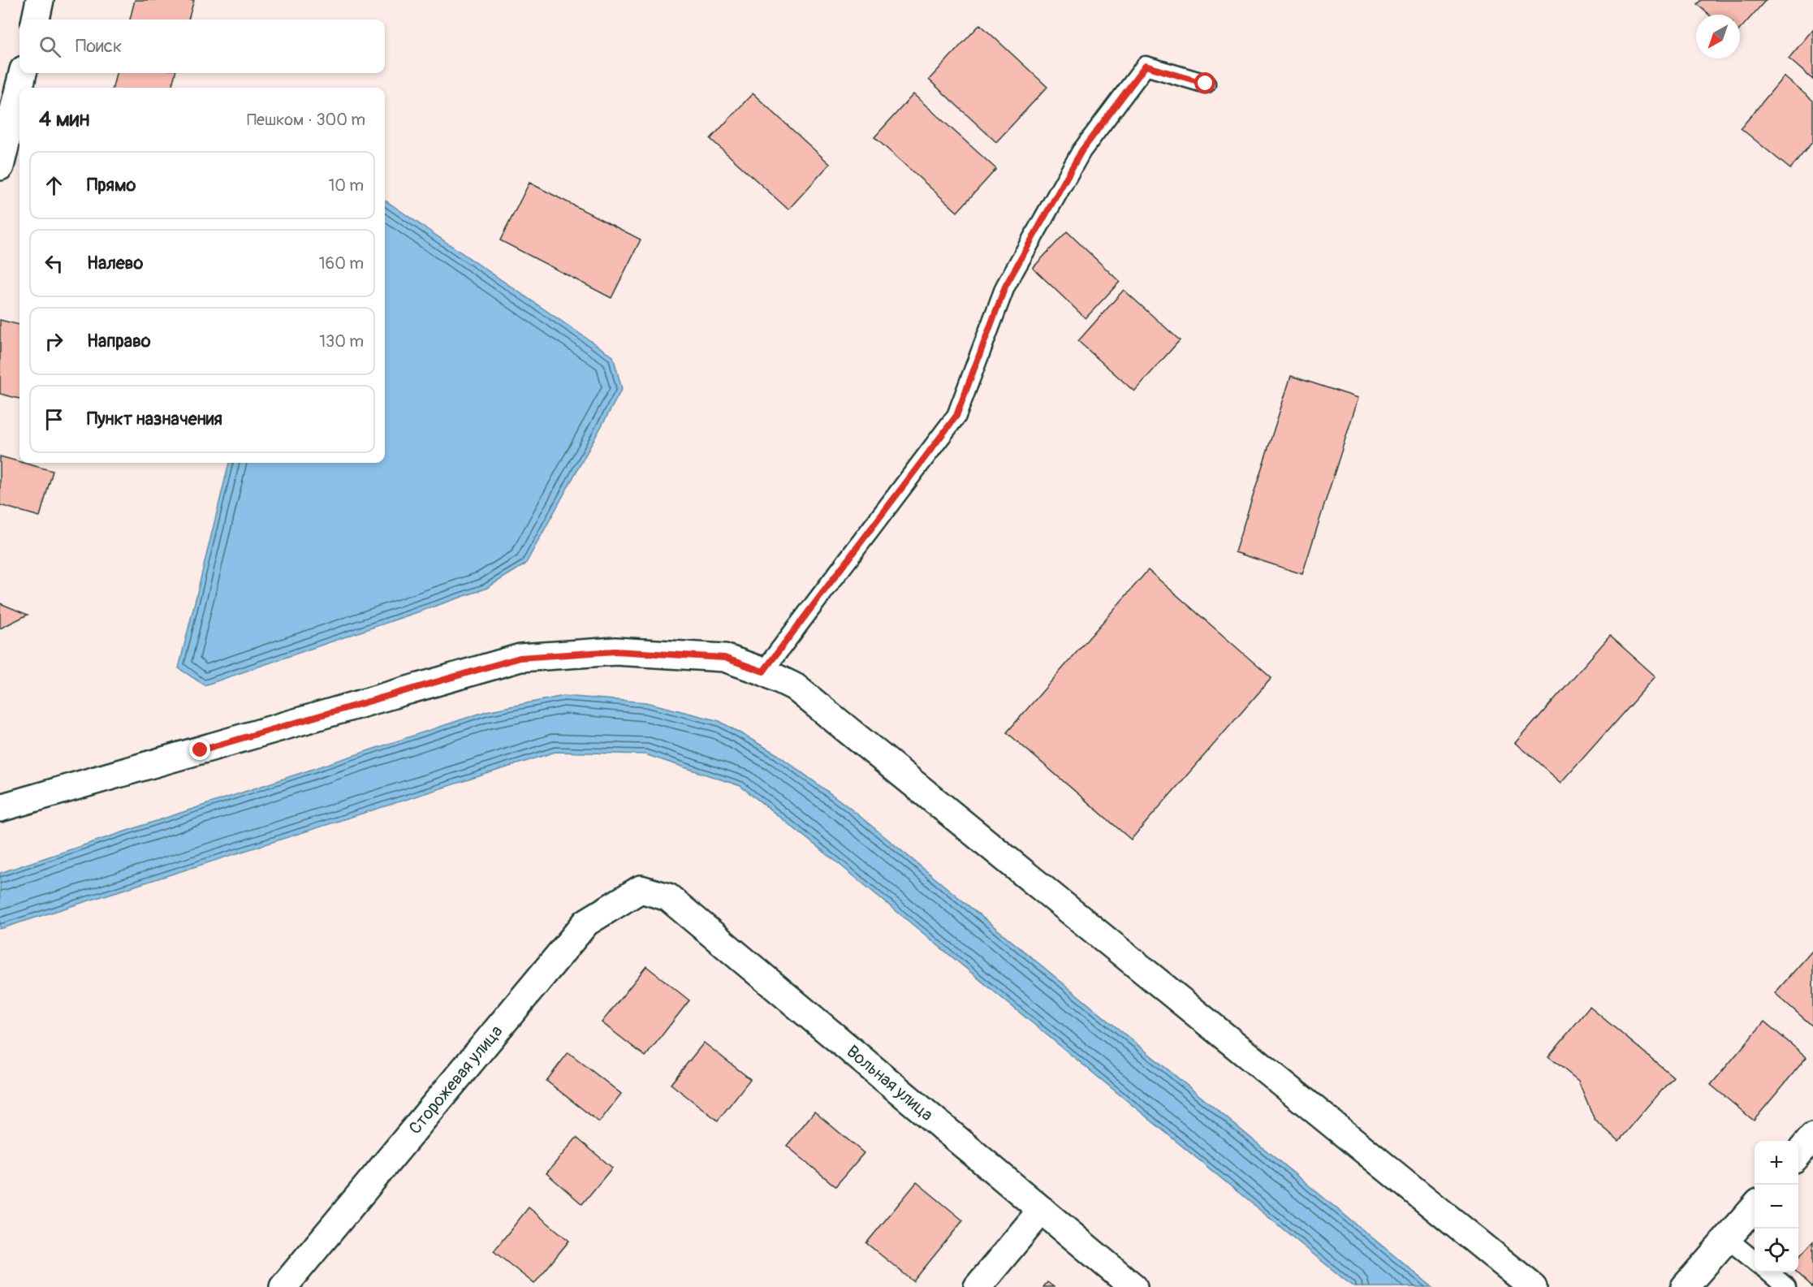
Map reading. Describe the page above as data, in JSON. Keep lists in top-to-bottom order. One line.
{"streets":{"street":["Сторожевая улица","Вольная улица"]},"crossings":[["Сторожевая улица","Вольная улица"]],"north":"bottom left","page":{"search":"Поиск","heading":["4 мин","Пешком · 300 m"],"list":[["Прямо","10 m"],["Налево","160 m"],["Направо","130 m"],"Пункт назначения"],"map_buttons":["+","−"]}}
